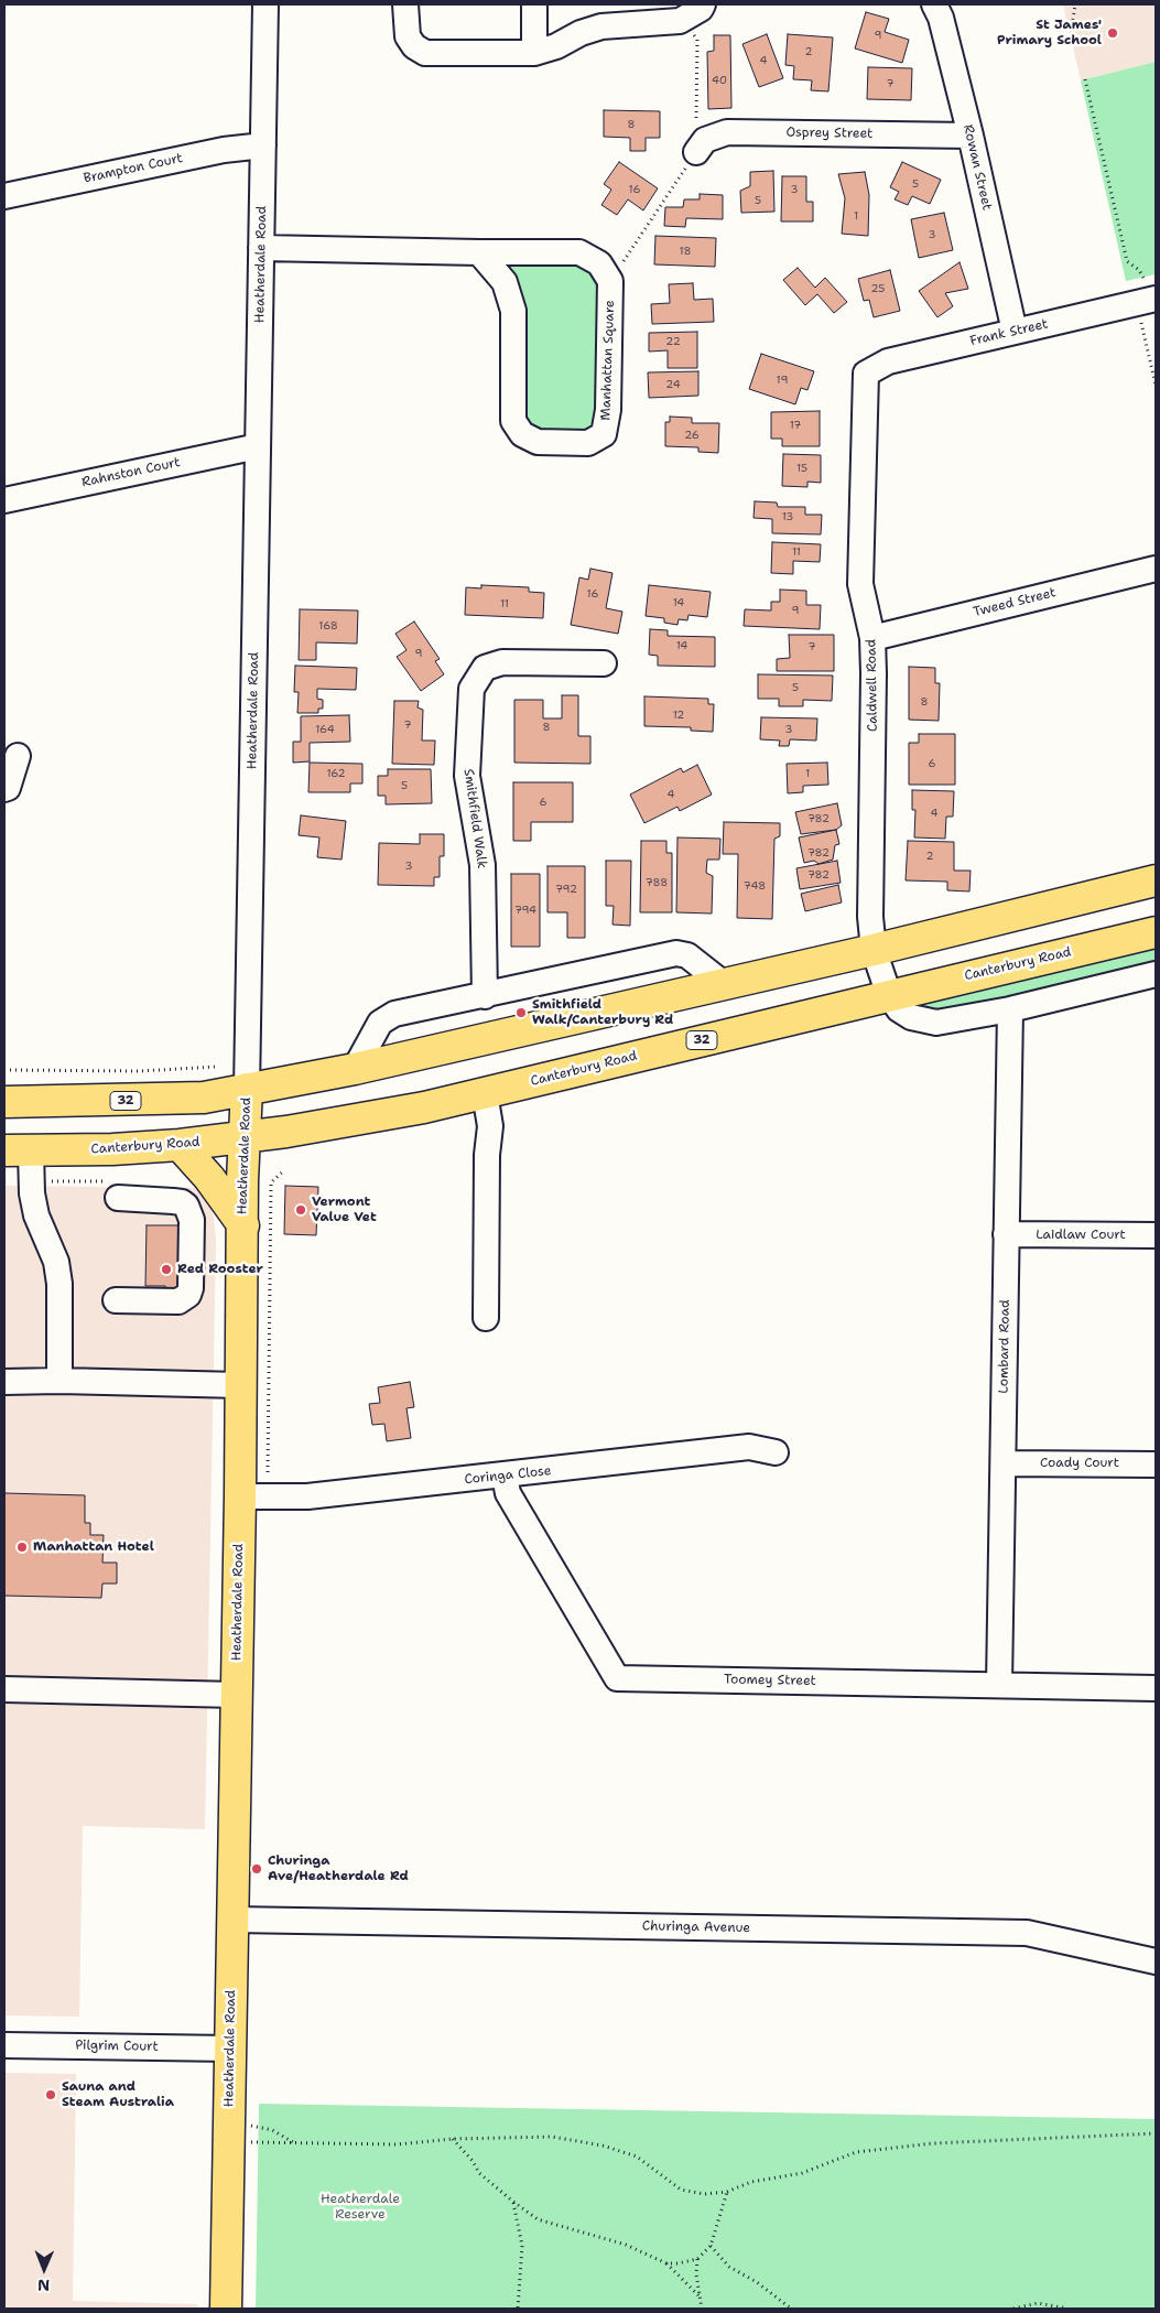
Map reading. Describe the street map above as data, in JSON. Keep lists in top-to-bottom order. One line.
{"streets":{"main road":["Heatherdale Road","Canterbury Road","32"],"street":["Osprey Street","Rowan Street","Brampton Court","Frank Street","Manhattan Square","Rahnston Court","Tweed Street","Caldwell Road","Smithfield Walk","Laidlaw Court","Lombard Road","Coady Court","Coringa Close","Toomey Street","Churinga Avenue","Pilgrim Court"]},"crossings":[["Osprey Street","Rowan Street"],["Rowan Street","Frank Street"],["Brampton Court","Heatherdale Road"],["Heatherdale Road","Manhattan Square"],["Heatherdale Road","Rahnston Court"],["Heatherdale Road","Canterbury Road"],["Heatherdale Road","32"],["Heatherdale Road","Coringa Close"],["Heatherdale Road","Churinga Avenue"],["Heatherdale Road","Pilgrim Court"],["Frank Street","Caldwell Road"],["Tweed Street","Caldwell Road"],["Caldwell Road","Canterbury Road"],["Caldwell Road","32"],["Laidlaw Court","Lombard Road"],["Lombard Road","Coady Court"],["Lombard Road","Toomey Street"],["Coringa Close","Toomey Street"]],"parks":["Heatherdale Reserve"],"places":["St James' Primary School","Smithfield Walk/Canterbury Rd","Vermont Value Vet","Red Rooster","Manhattan Hotel","Churinga Ave/Heatherdale Rd","Sauna and Steam Australia"],"house_numbers":["9","2","4","40","7","8","5","16","3","5","1","3","18","25","22","19","24","17","26","15","13","11","16","14","11","9","168","14","7","9","5","8","12","7","8","164","3","6","162","1","5","4","6","4","782","782","2","3","782","788","748","792","794"],"north":"bottom"}
